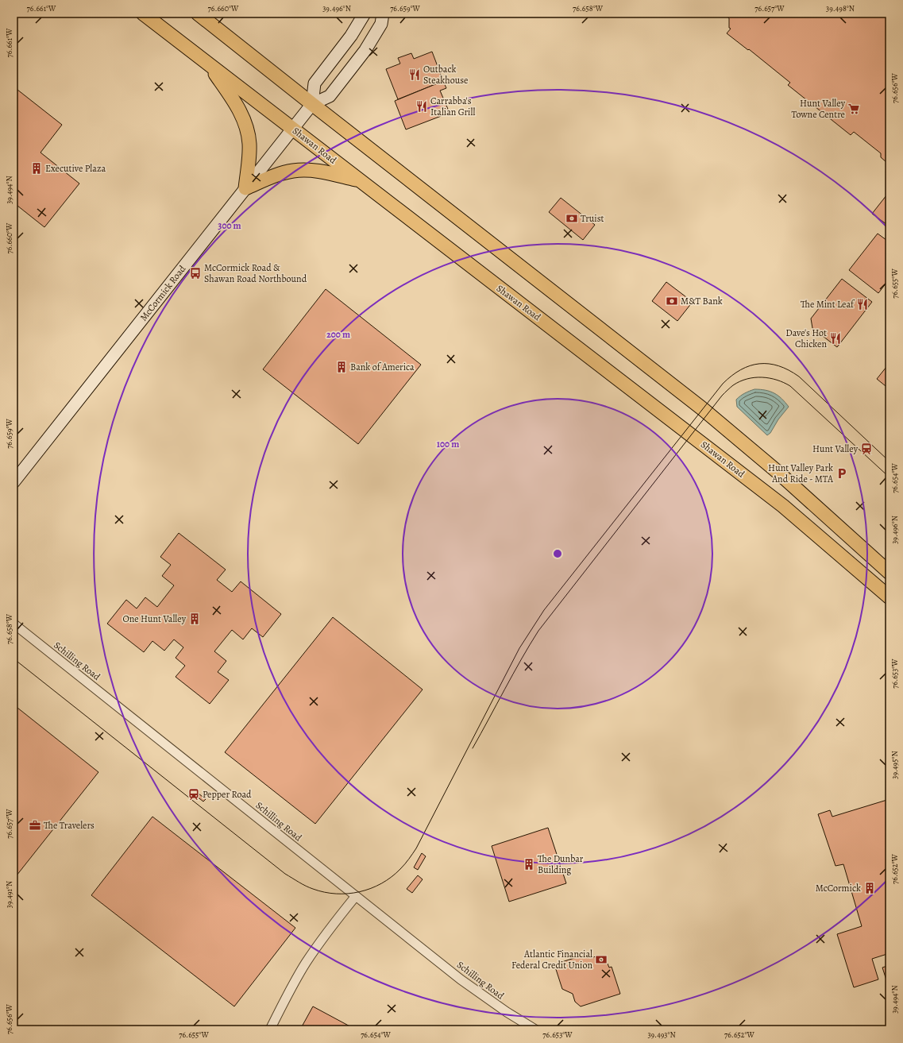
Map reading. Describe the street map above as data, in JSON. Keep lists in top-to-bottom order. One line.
{"streets":{"main road":["Shawan Road","McCormick Road"],"street":["Schilling Road"]},"crossings":[["Shawan Road","McCormick Road"]],"places":{"restaurant":["Outback Steakhouse","Carrabba's Italian Grill","The Mint Leaf","Dave's Hot Chicken"],"supermarket":["Hunt Valley Towne Centre"],"building":["Executive Plaza","Bank of America","One Hunt Valley","The Dunbar Building","McCormick"],"bank":["Truist","M&T Bank","Atlantic Financial Federal Credit Union"],"bus stop":["McCormick Road & Shawan Road Northbound"],"station":["Hunt Valley","Pepper Road"],"parking":["Hunt Valley Park And Ride - MTA"],"office":["The Travelers"]},"coordinates":["76.661°W","76.660°W","39.496°N","76.659°W","76.658°W","76.657°W","39.498°N","76.656°W","39.494°N","76.655°W","76.654°W","76.653°W","39.495°N","76.652°W","39.491°N","39.493°N"],"rings":["300 m","200 m","100 m"]}
